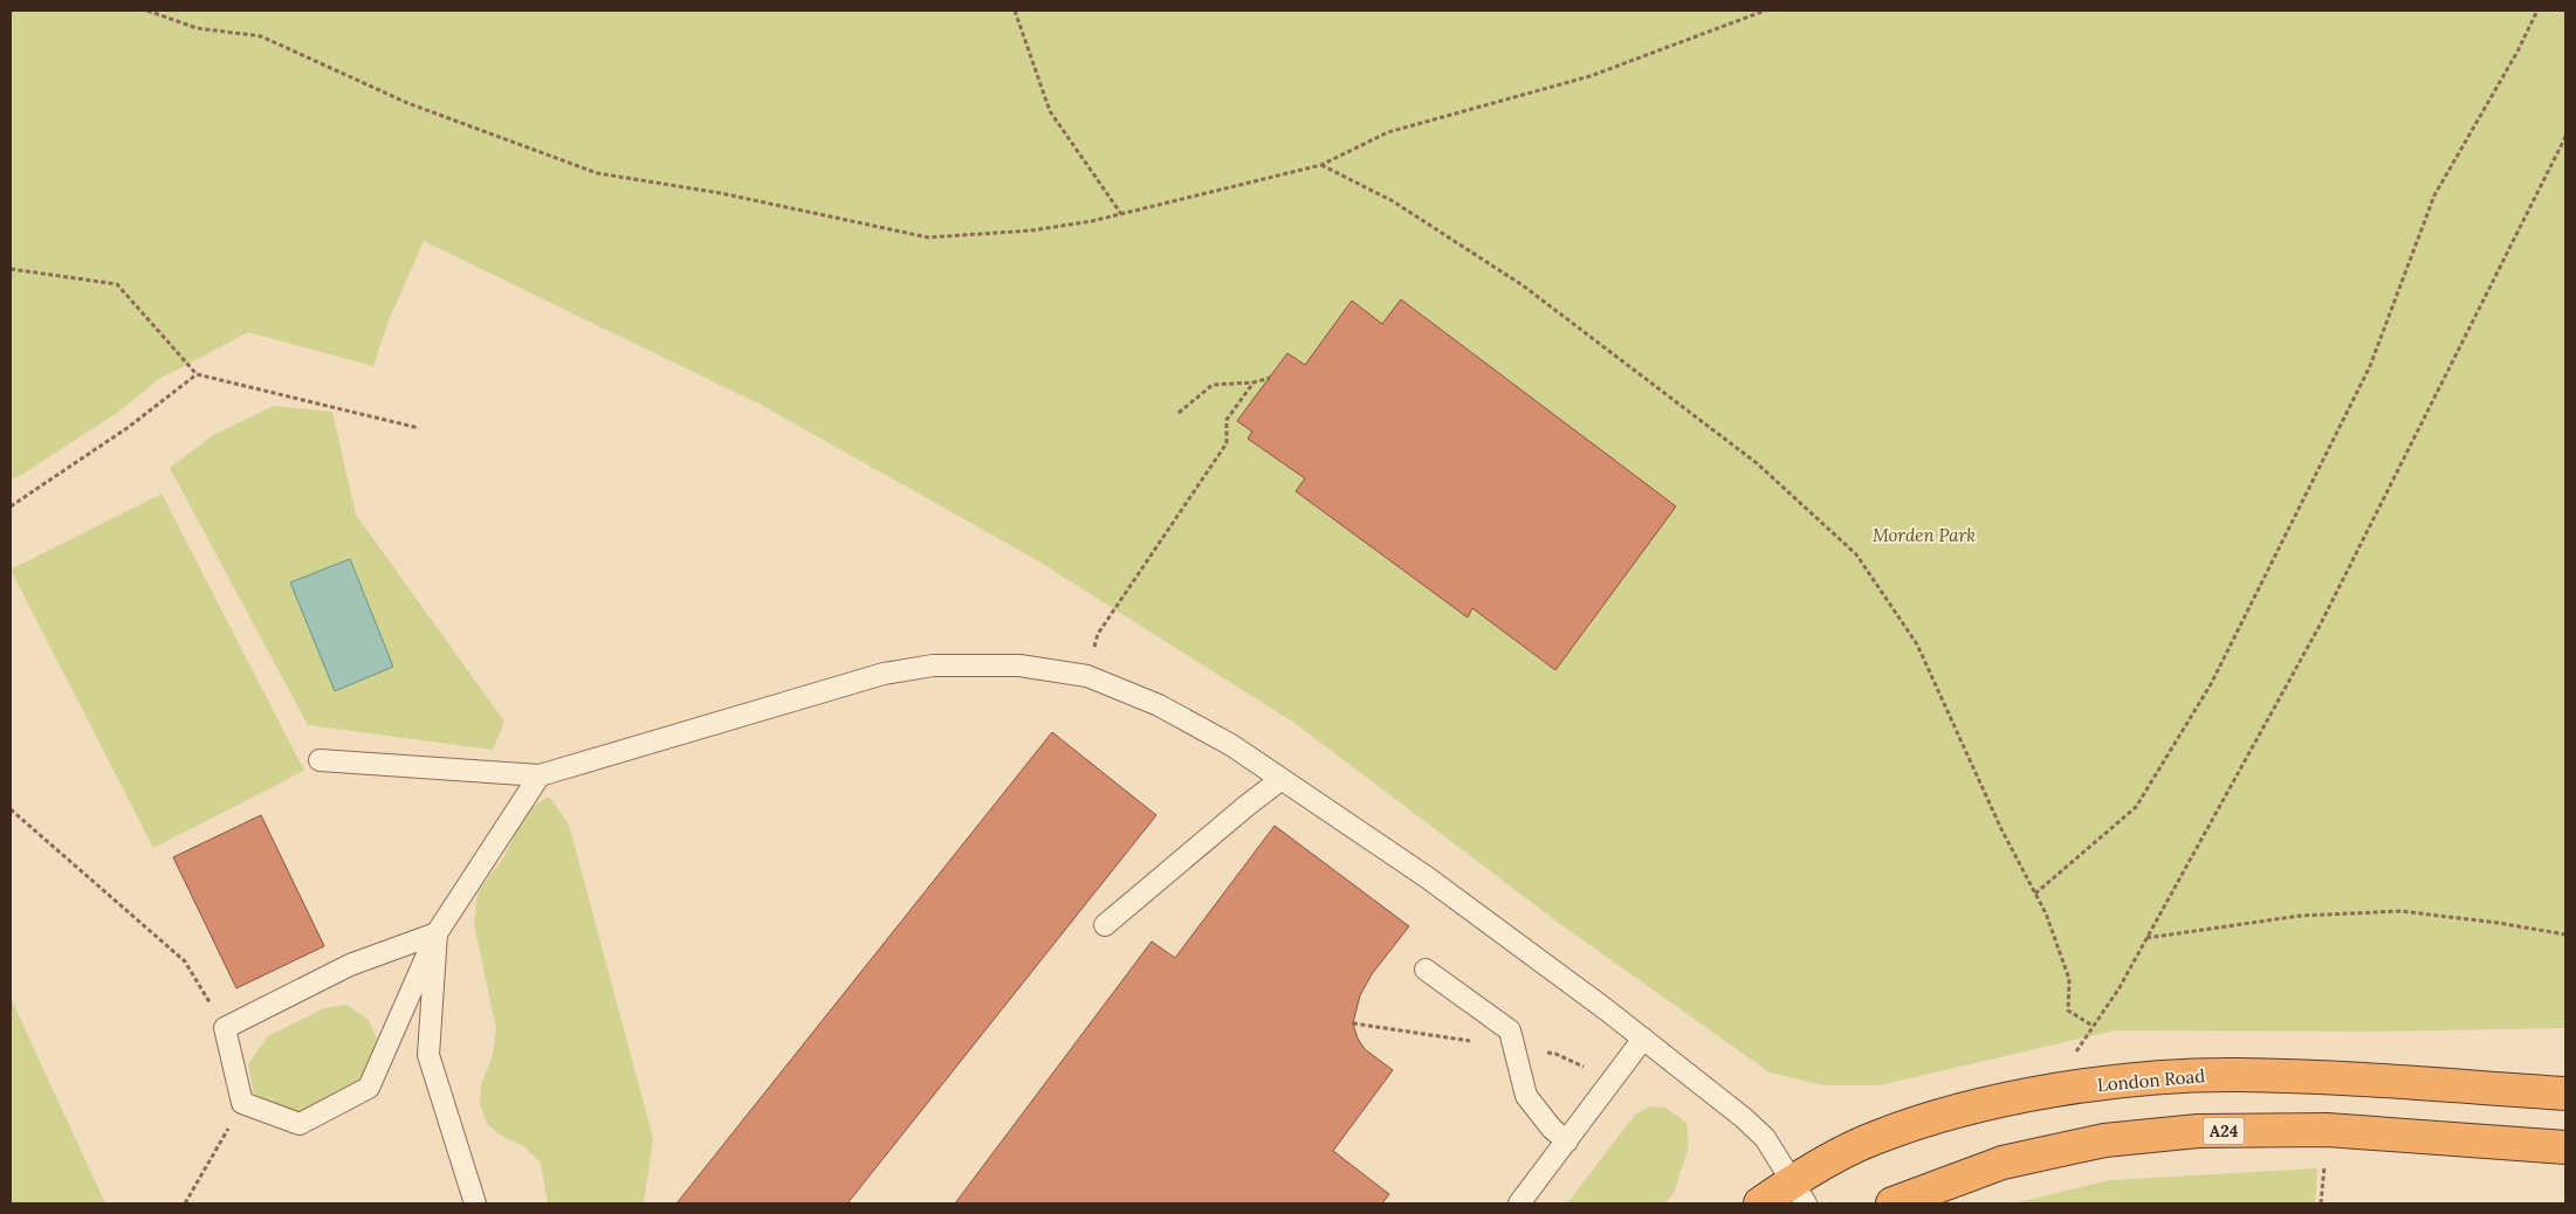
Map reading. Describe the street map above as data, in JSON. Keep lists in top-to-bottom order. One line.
{"streets":{"highway":["London Road","A24"]},"parks":["Morden Park"]}
